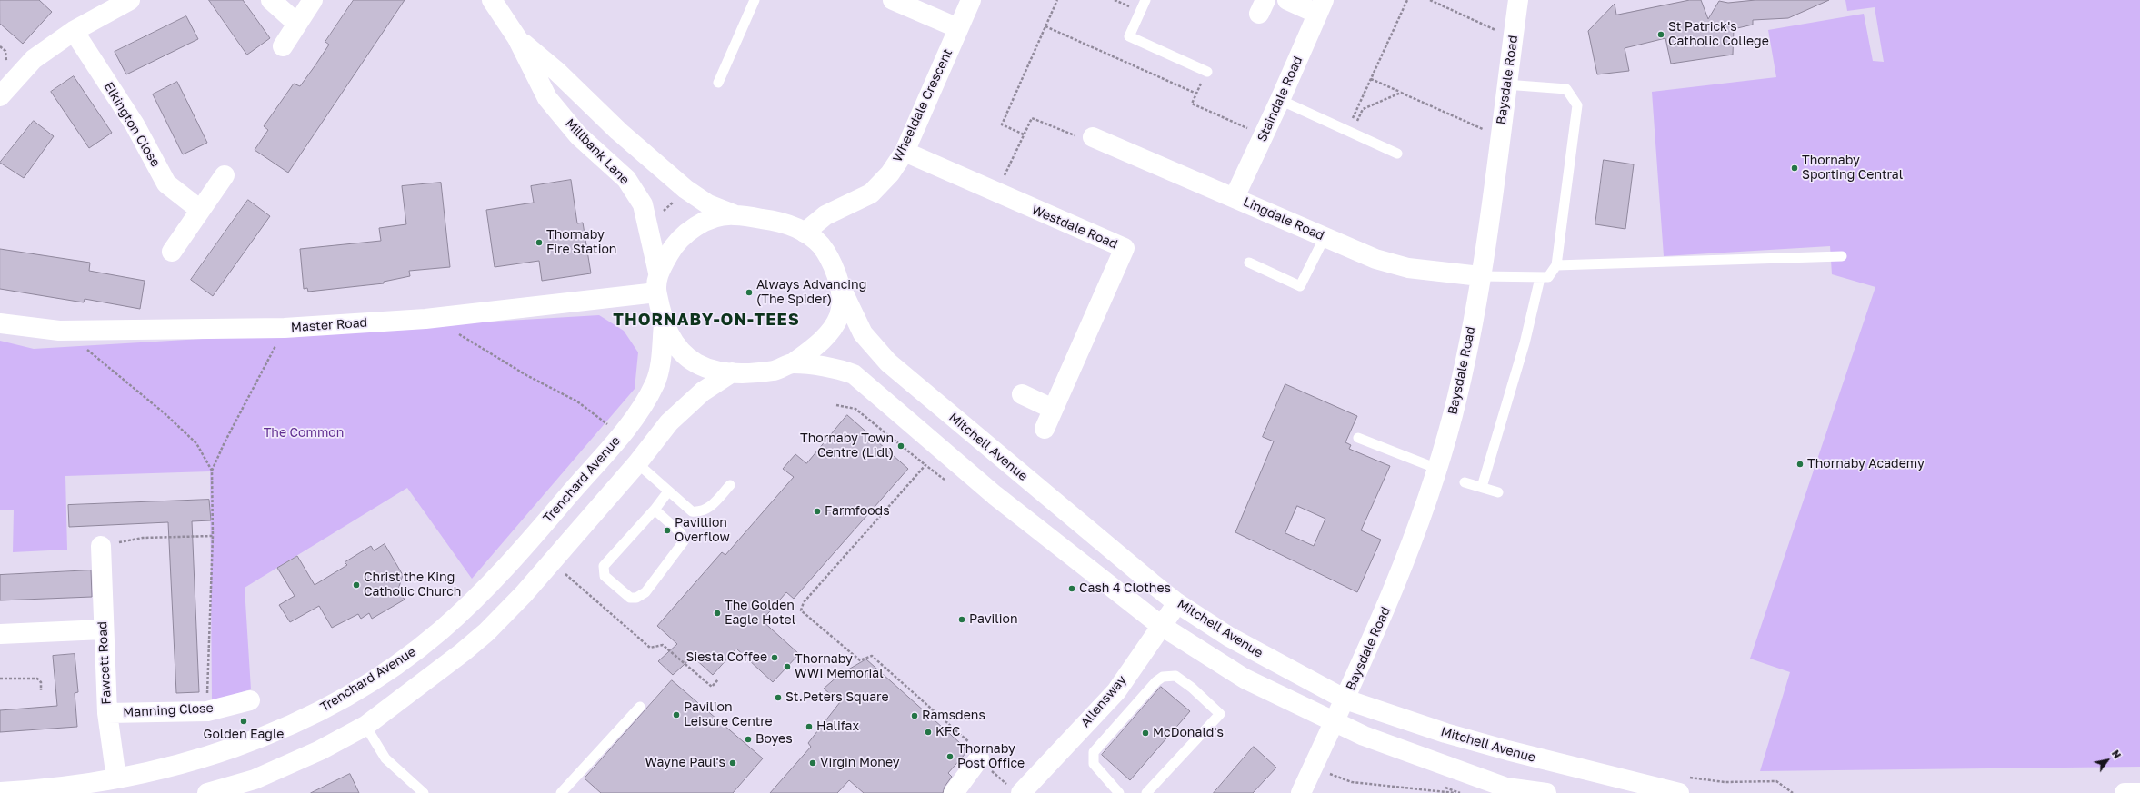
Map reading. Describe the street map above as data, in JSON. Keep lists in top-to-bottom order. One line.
{"streets":{"street":["Baysdale Road","Staindale Road","Wheeldale Crescent","Elkington Close","Millbank Lane","Lingdale Road","Westdale Road","Master Road","Mitchell Avenue","Trenchard Avenue","Fawcett Road","Allensway","Manning Close"]},"crossings":[["Baysdale Road","Lingdale Road"],["Baysdale Road","Mitchell Avenue"],["Staindale Road","Lingdale Road"],["Wheeldale Crescent","Westdale Road"],["Wheeldale Crescent","Mitchell Avenue"],["Millbank Lane","Mitchell Avenue"],["Master Road","Mitchell Avenue"],["Mitchell Avenue","Trenchard Avenue"],["Mitchell Avenue","Allensway"],["Trenchard Avenue","Fawcett Road"],["Fawcett Road","Manning Close"]],"districts":["THORNABY-ON-TEES"],"parks":["The Common"],"places":["St Patrick's Catholic College","Thornaby Sporting Central","Thornaby Fire Station","Always Advancing (The Spider)","Thornaby Town Centre (Lidl)","Thornaby Academy","Farmfoods","Pavillion Overflow","Christ the King Catholic Church","Cash 4 Clothes","The Golden Eagle Hotel","Pavilion","Siesta Coffee","Thornaby WWI Memorial","St.Peters Square","Pavilion Leisure Centre","Ramsdens","Golden Eagle","Halifax","KFC","McDonald's","Boyes","Thornaby Post Office","Wayne Paul's","Virgin Money"],"north":"top right"}
